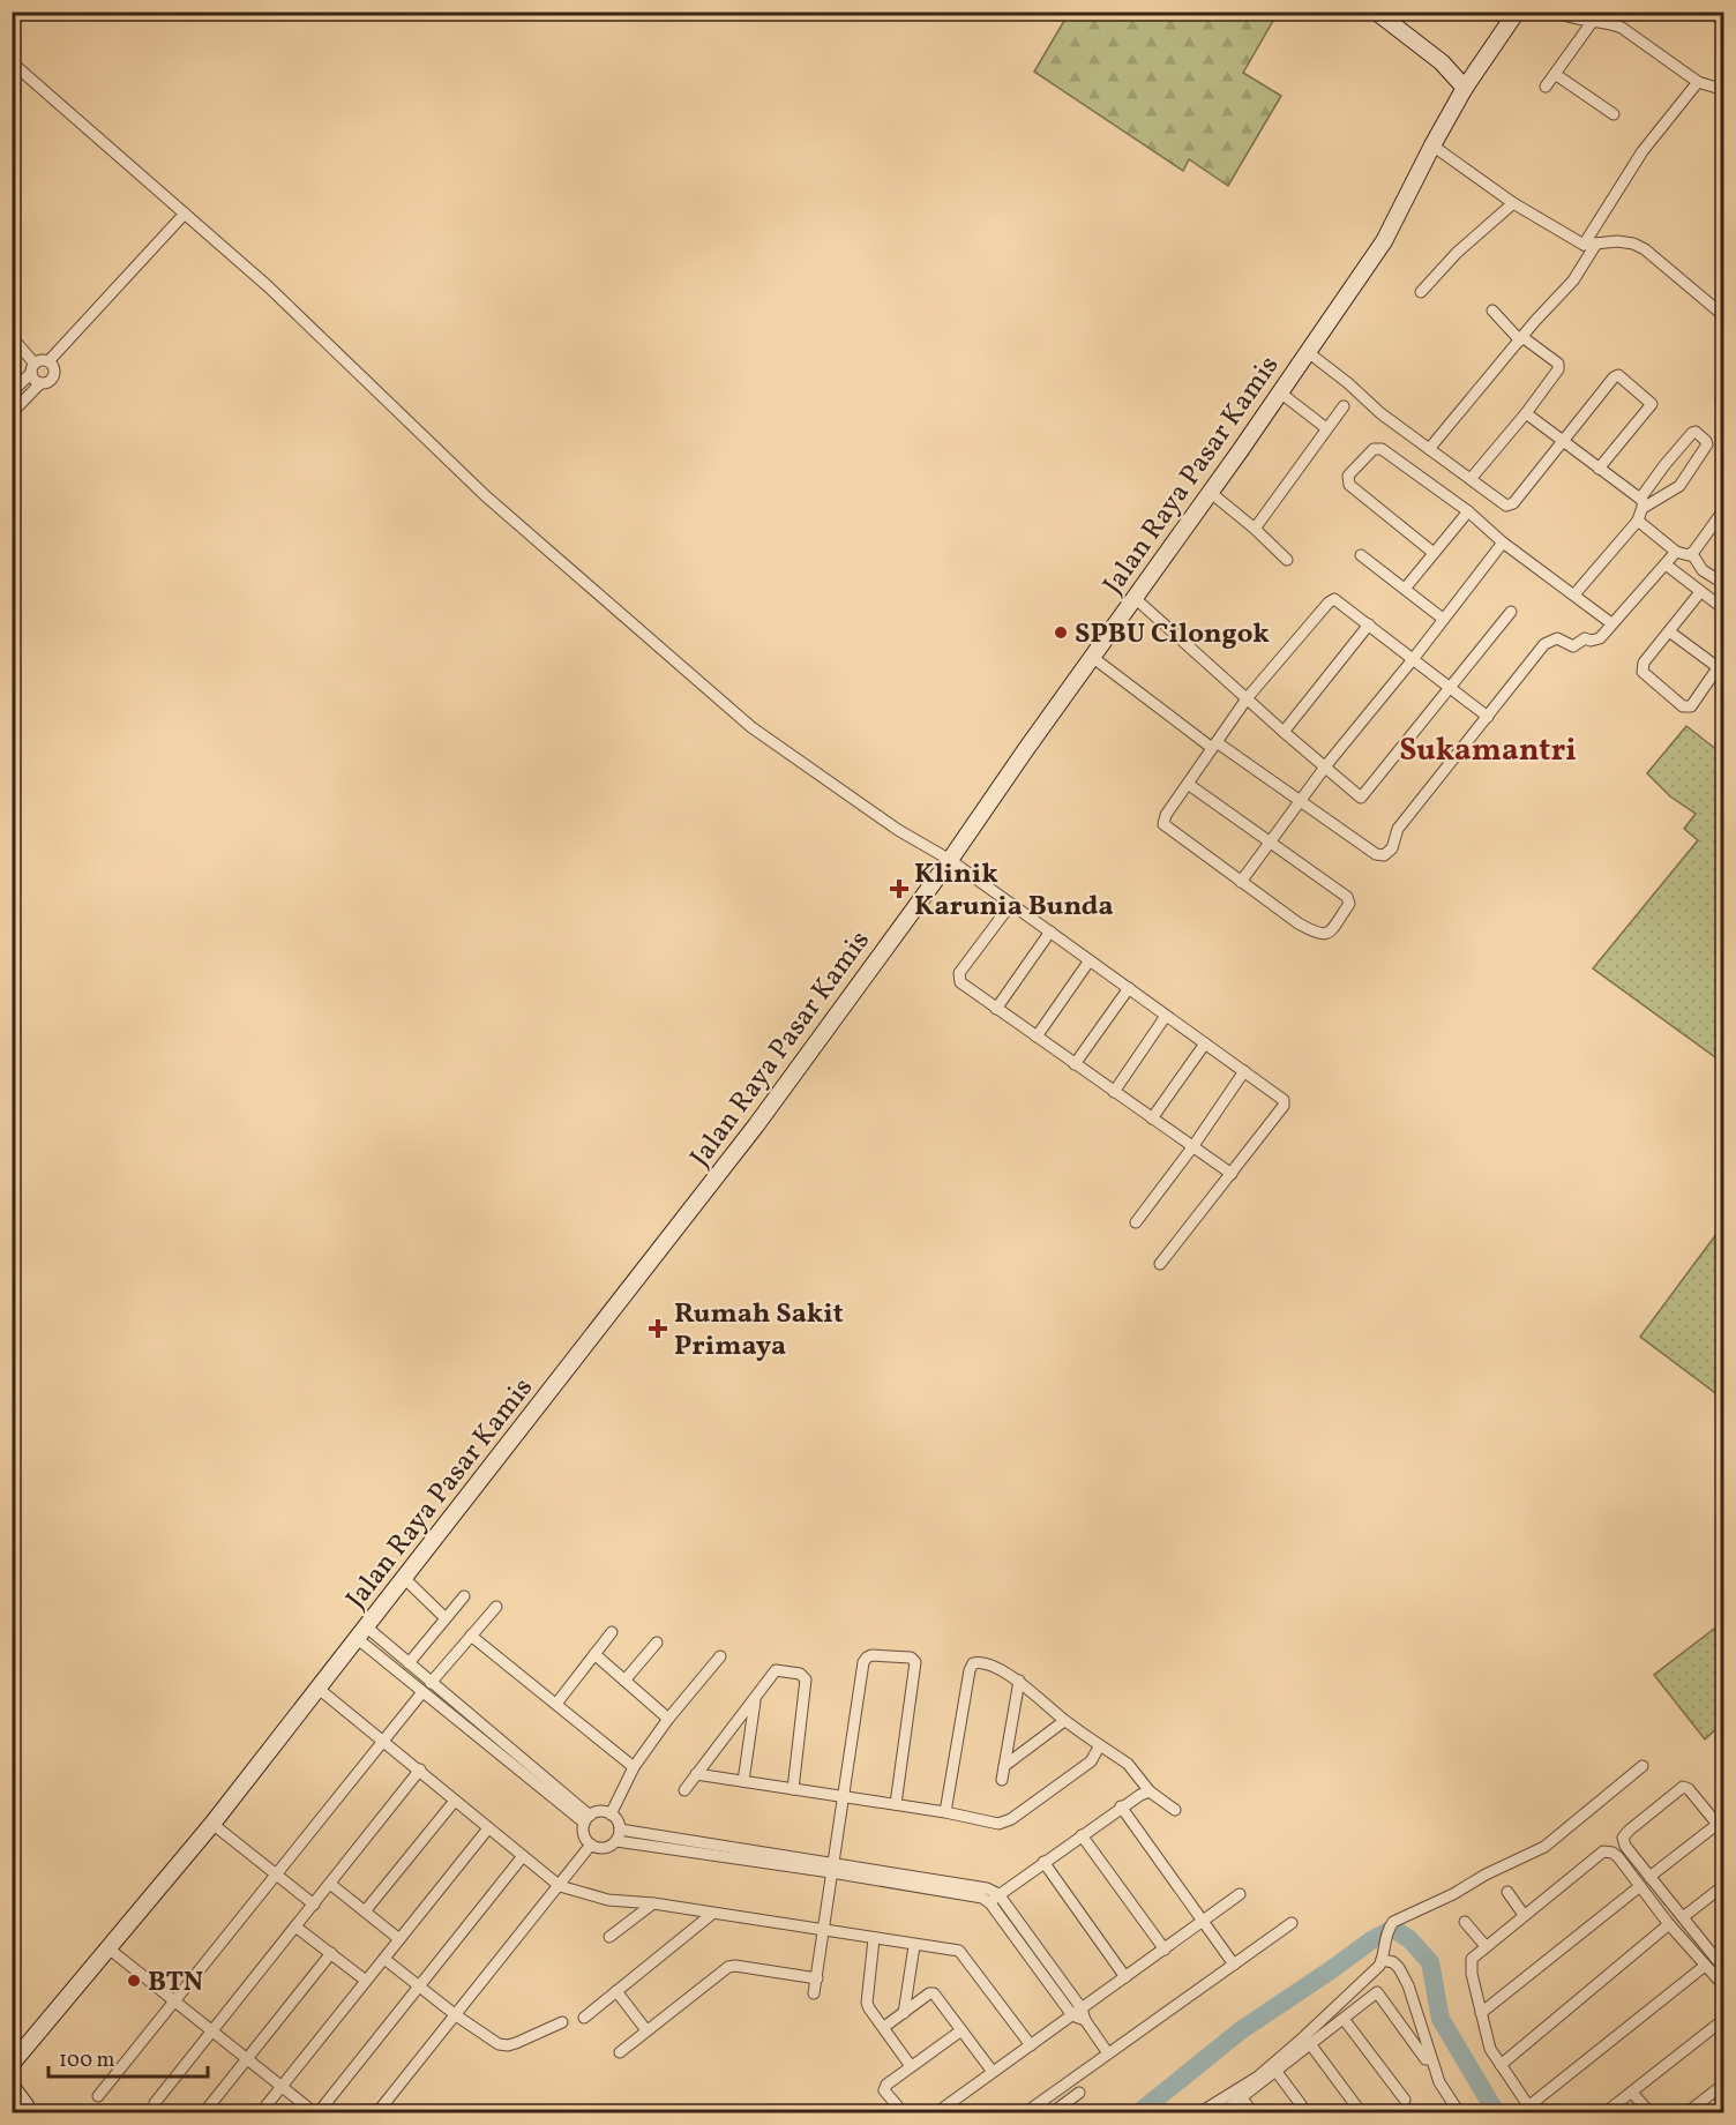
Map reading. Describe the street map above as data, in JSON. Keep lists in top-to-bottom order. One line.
{"streets":{"main road":["Jalan Raya Pasar Kamis"]},"districts":["Sukamantri"],"places":{"other":["SPBU Cilongok","BTN"],"health":["Klinik Karunia Bunda","Rumah Sakit Primaya"]},"scale_bar":"100 m"}
